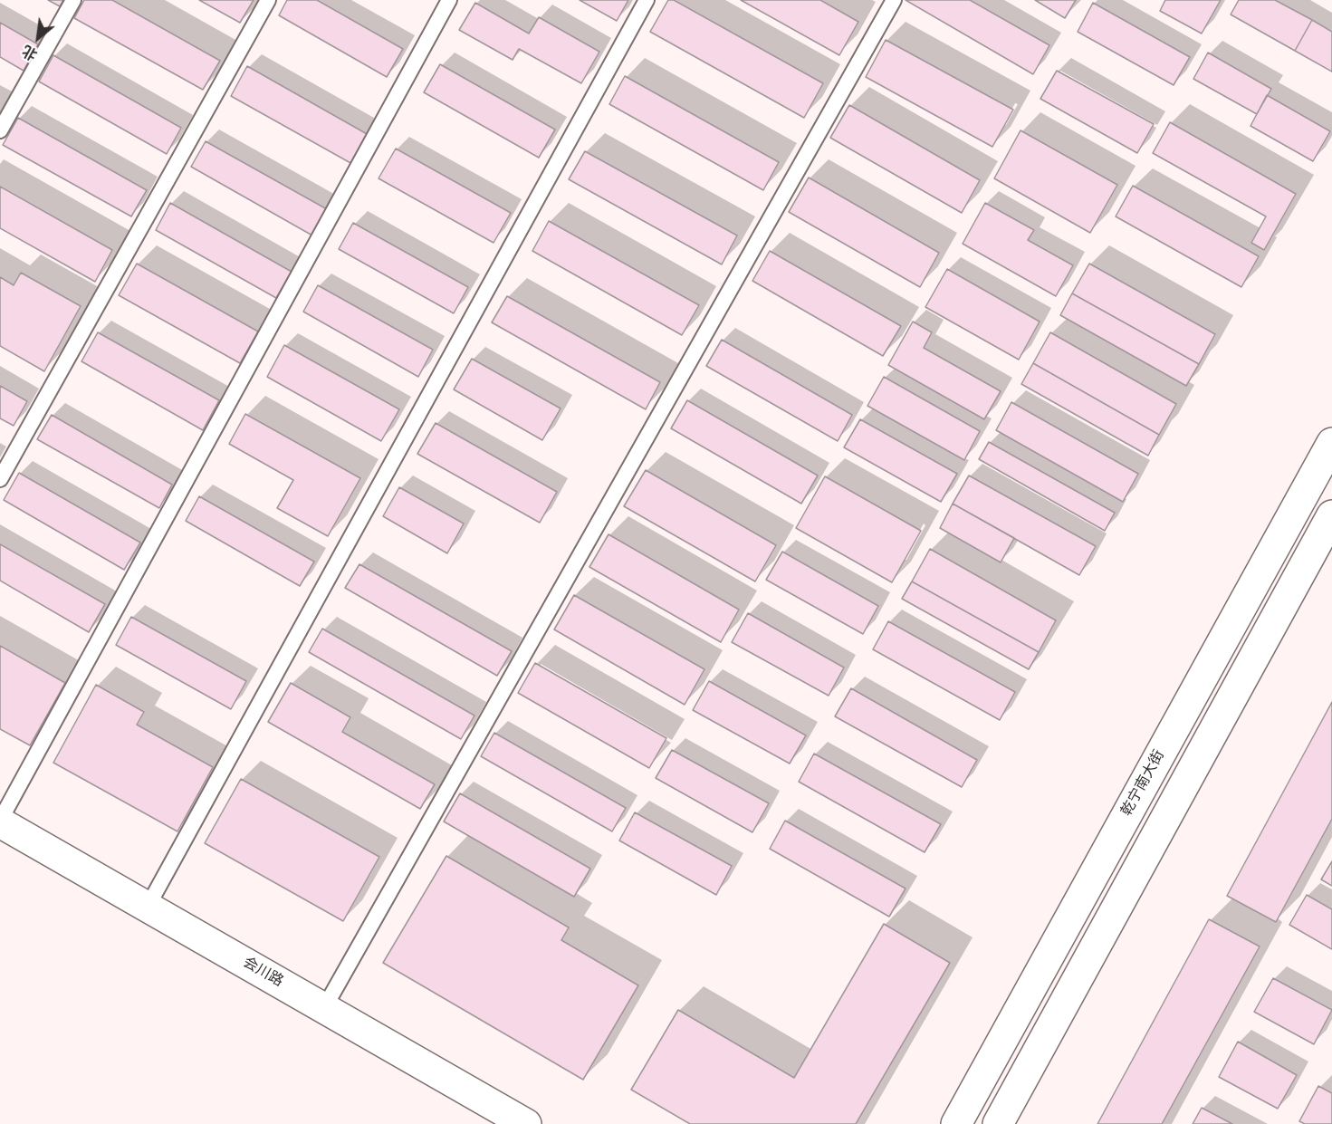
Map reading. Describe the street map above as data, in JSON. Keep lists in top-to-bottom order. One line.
{"streets":{"main road":["乾宁南大街","会川路"]},"north":"bottom left"}
